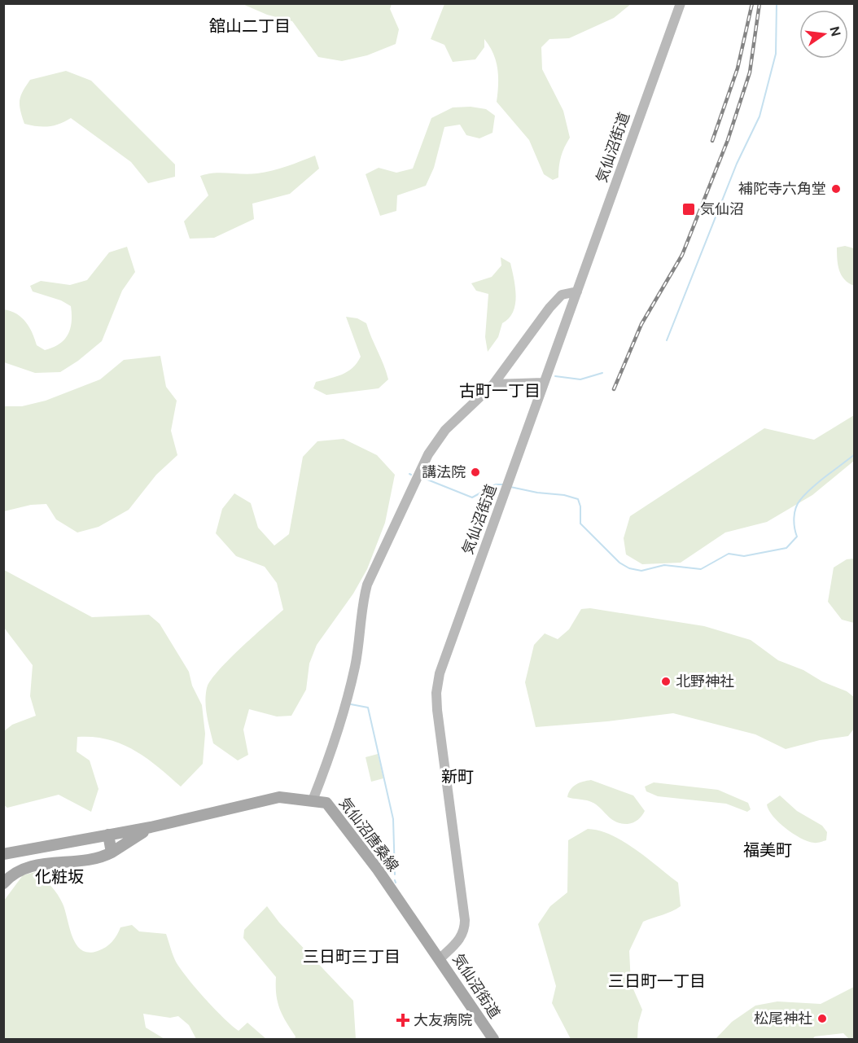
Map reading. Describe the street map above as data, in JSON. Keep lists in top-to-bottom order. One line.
{"streets":{"main road":["気仙沼街道","気仙沼唐桑線"]},"crossings":[["気仙沼街道","気仙沼唐桑線"]],"districts":["舘山二丁目","古町一丁目","新町","福美町","化粧坂","三日町三丁目","三日町一丁目"],"places":{"other":["補陀寺六角堂","講法院","北野神社","松尾神社"],"transit":["気仙沼"],"health":["大友病院"]},"north":"right"}
